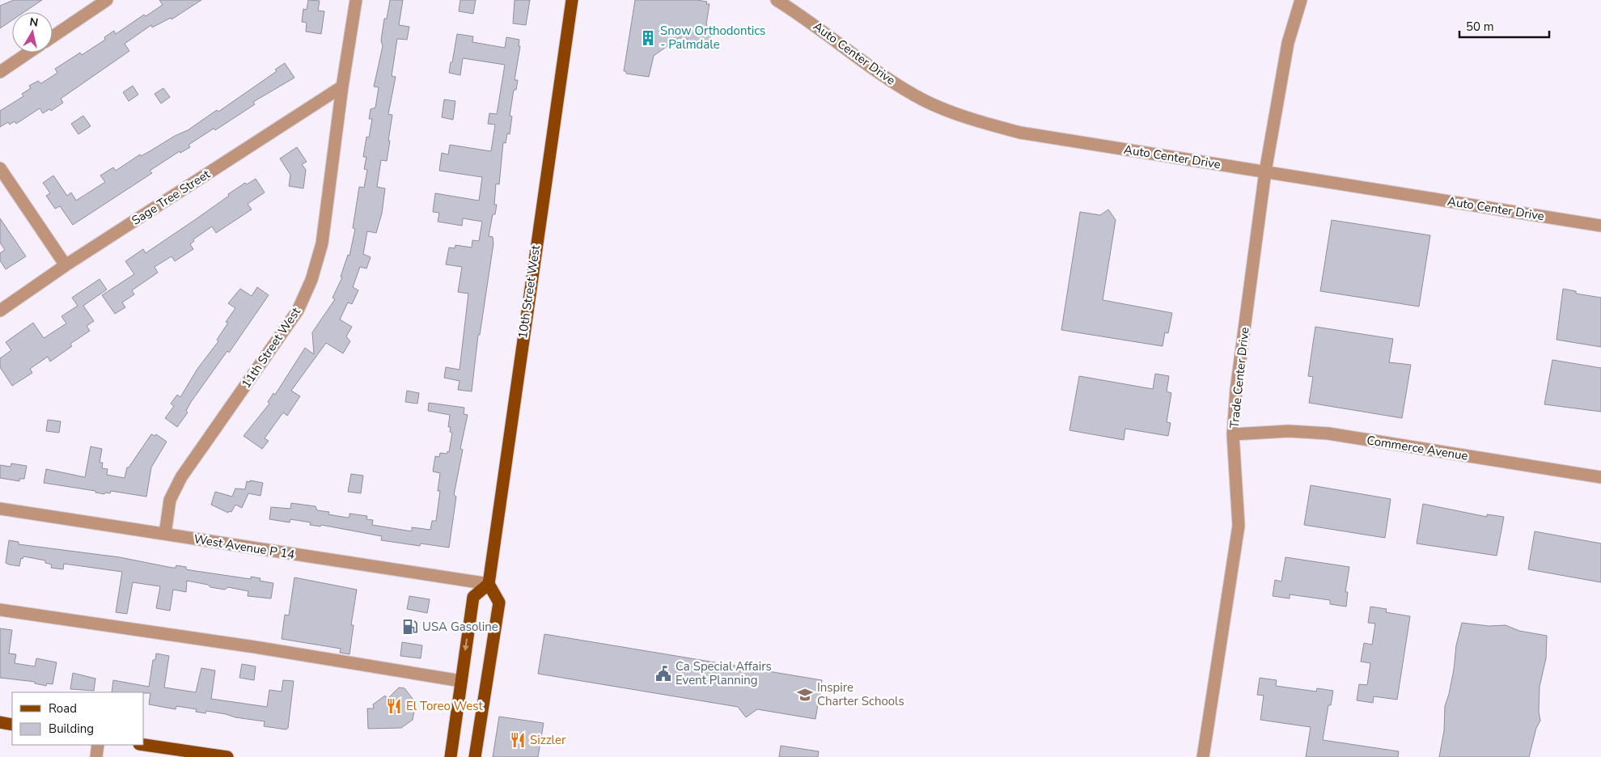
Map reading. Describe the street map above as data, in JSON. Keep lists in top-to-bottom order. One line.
{"streets":{"main road":["10th Street West"],"street":["Auto Center Drive","Sage Tree Street","11th Street West","Trade Center Drive","Commerce Avenue","West Avenue P 14"]},"crossings":[["Auto Center Drive","Trade Center Drive"],["Sage Tree Street","11th Street West"],["10th Street West","West Avenue P 14"],["11th Street West","West Avenue P 14"],["Trade Center Drive","Commerce Avenue"]],"places":{"building":["Snow Orthodontics - Palmdale"],"fuel station":["USA Gasoline"],"public building":["Ca Special Affairs Event Planning"],"school or university":["Inspire Charter Schools"],"restaurant":["El Toreo West","Sizzler"]},"legend":["Road","Building"],"scale_bar":"50 m","north":"top"}
